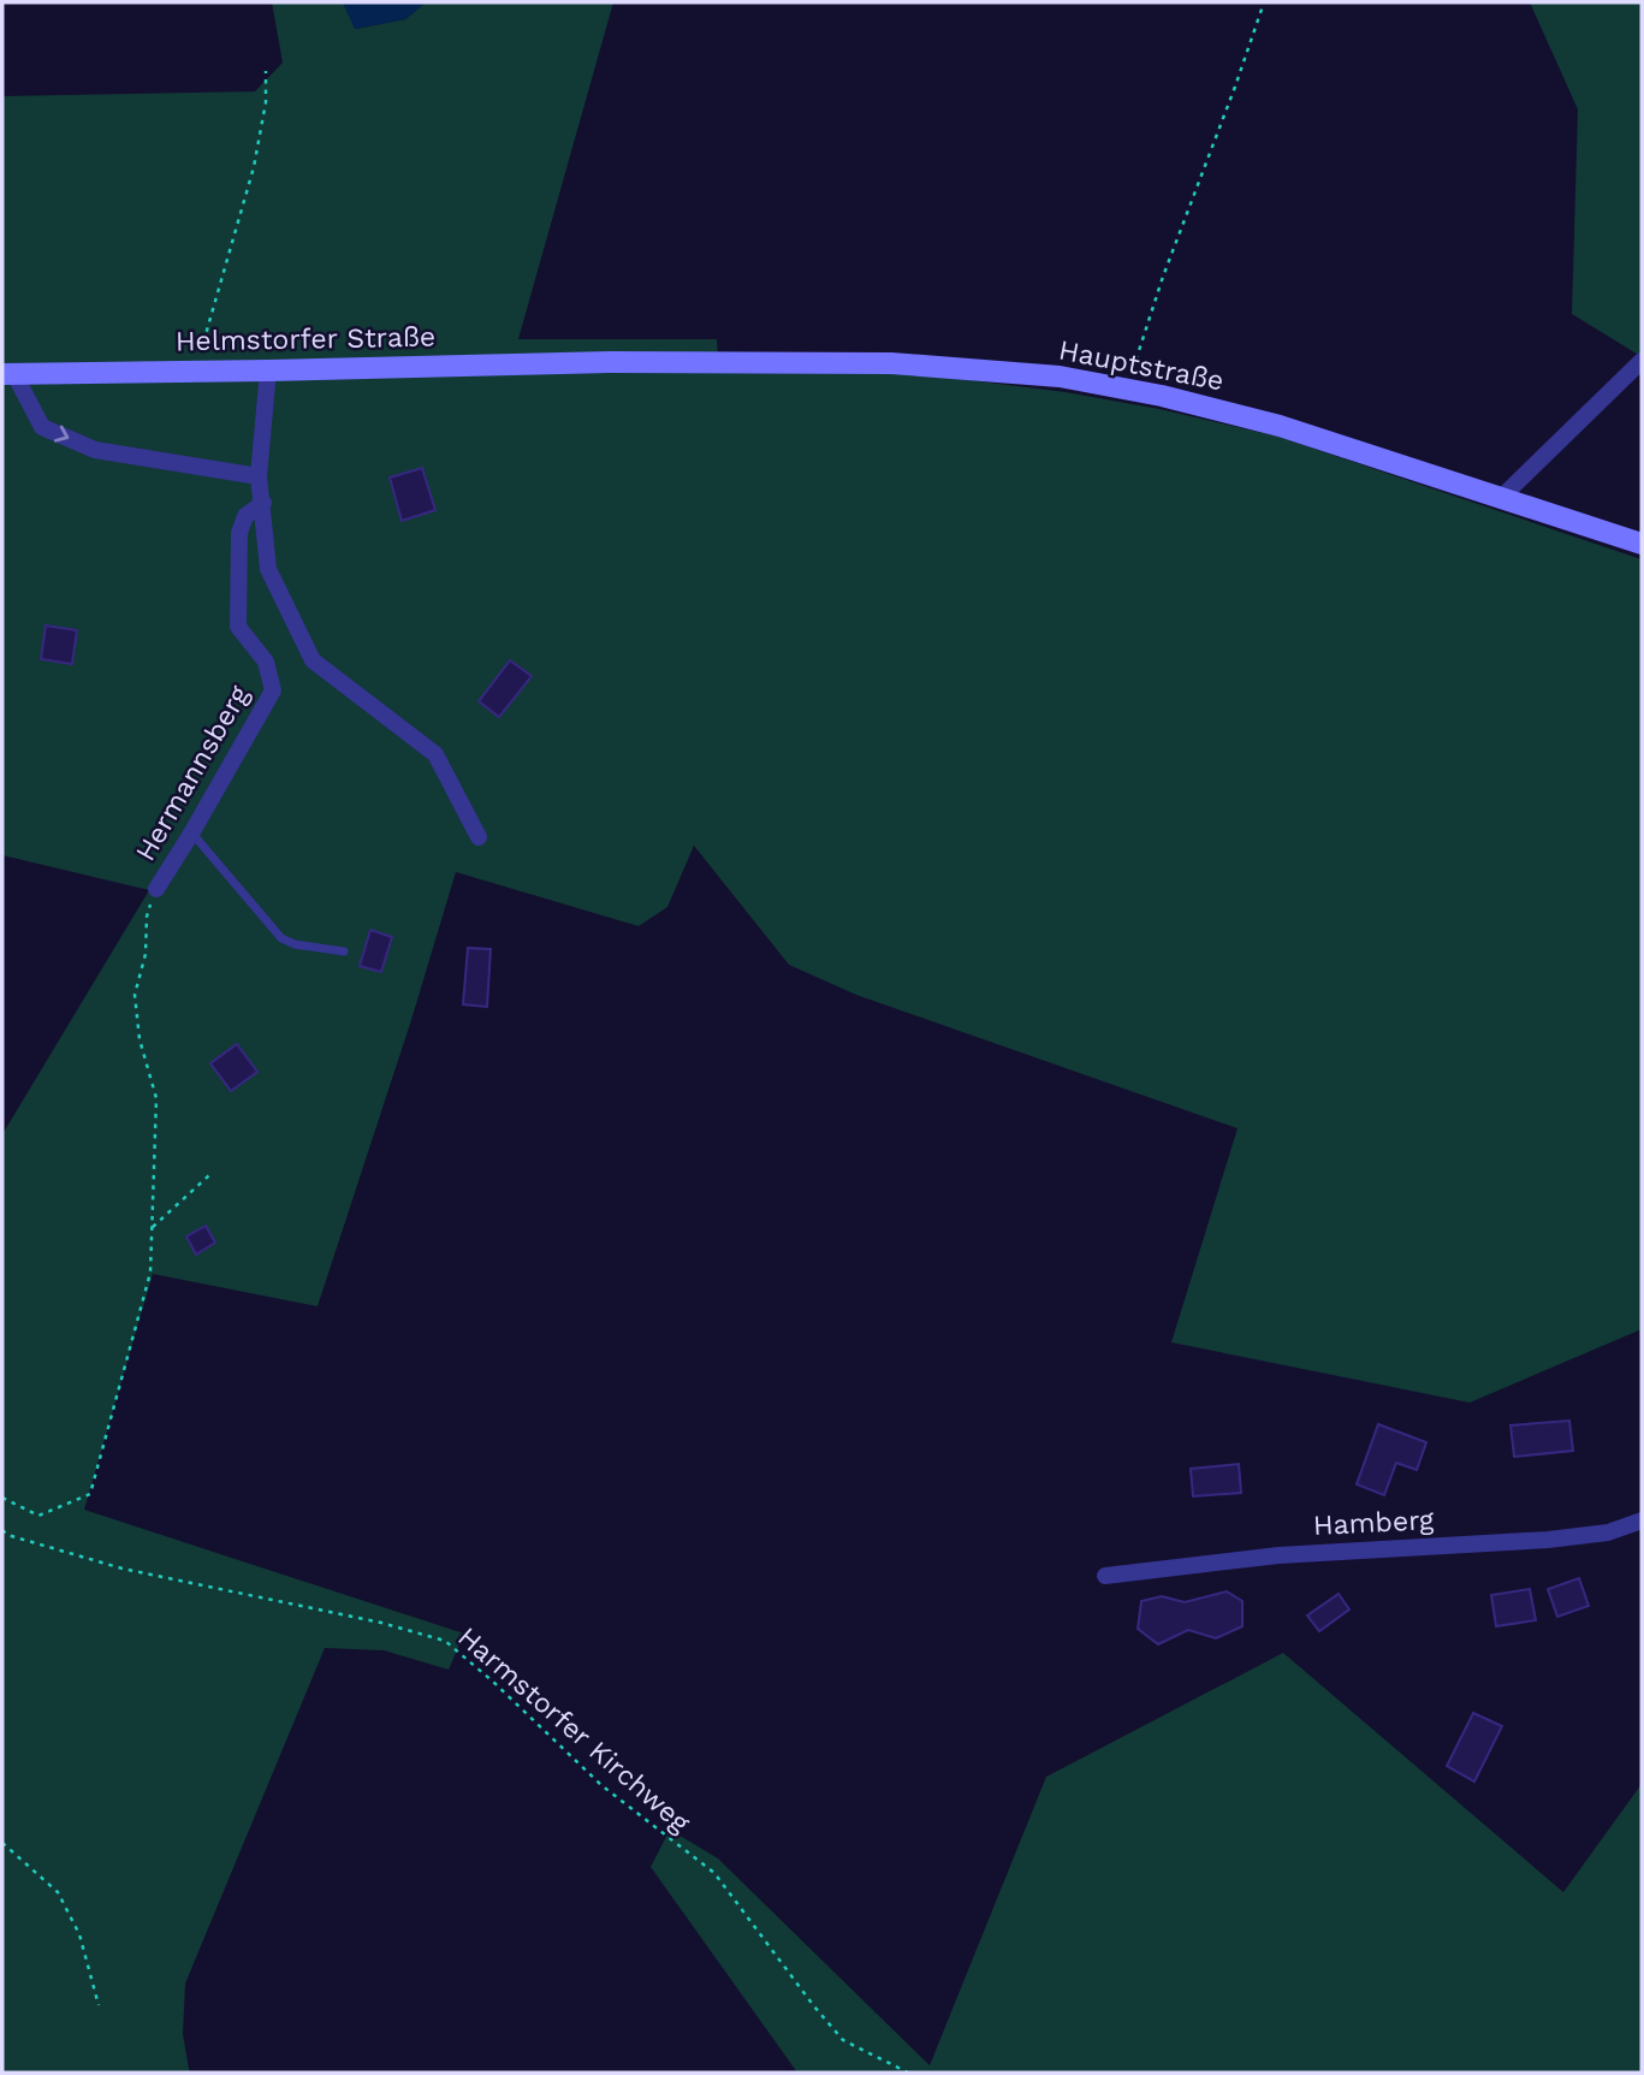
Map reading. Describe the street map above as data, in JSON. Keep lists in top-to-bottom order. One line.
{"streets":{"main road":["Helmstorfer Straße","Hauptstraße"],"street":["Hermannsberg","Hamberg"],"path":["Harmstorfer Kirchweg"]},"crossings":[["Helmstorfer Straße","Hauptstraße"]]}
